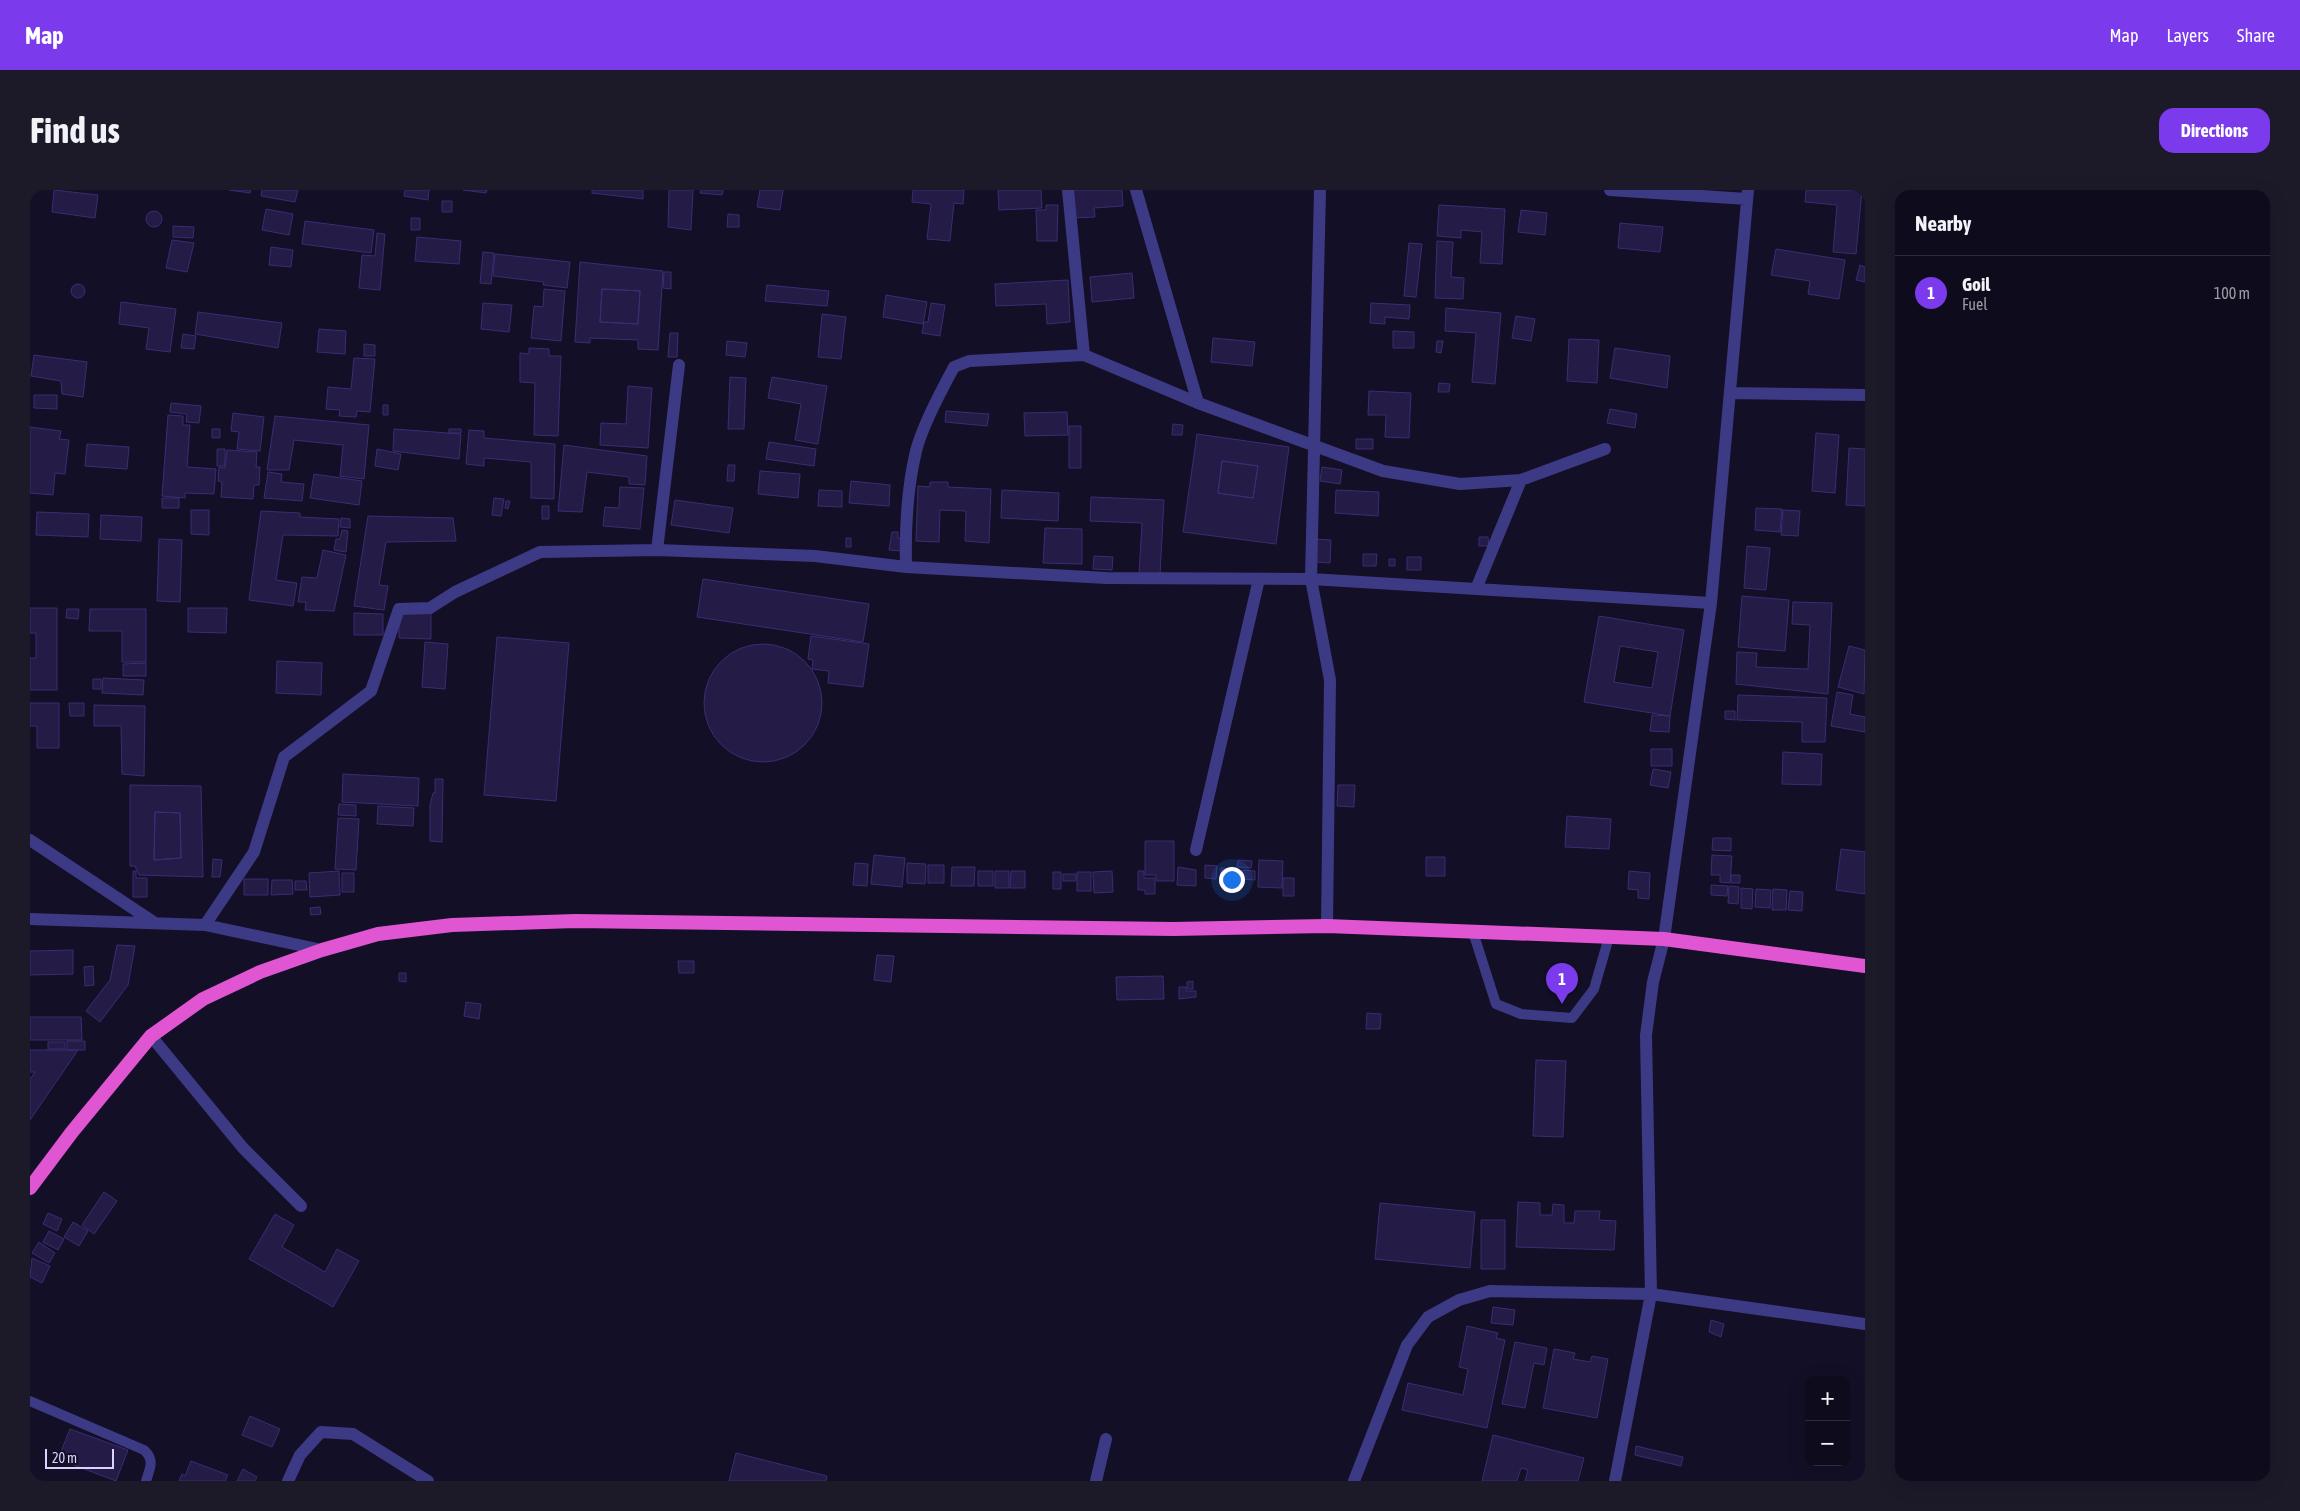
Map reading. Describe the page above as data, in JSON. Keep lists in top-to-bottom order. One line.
{"scale_bar":"20 m","page":{"header":"Map","nav":["Map","Layers","Share"],"buttons":"Directions","title":"Find us","heading":"Nearby","list":[{"mark":"1","name":"Goil","note":"Fuel","value":"100 m"}],"pins":"1","map_buttons":["+","−"],"scale":"20 m"}}
